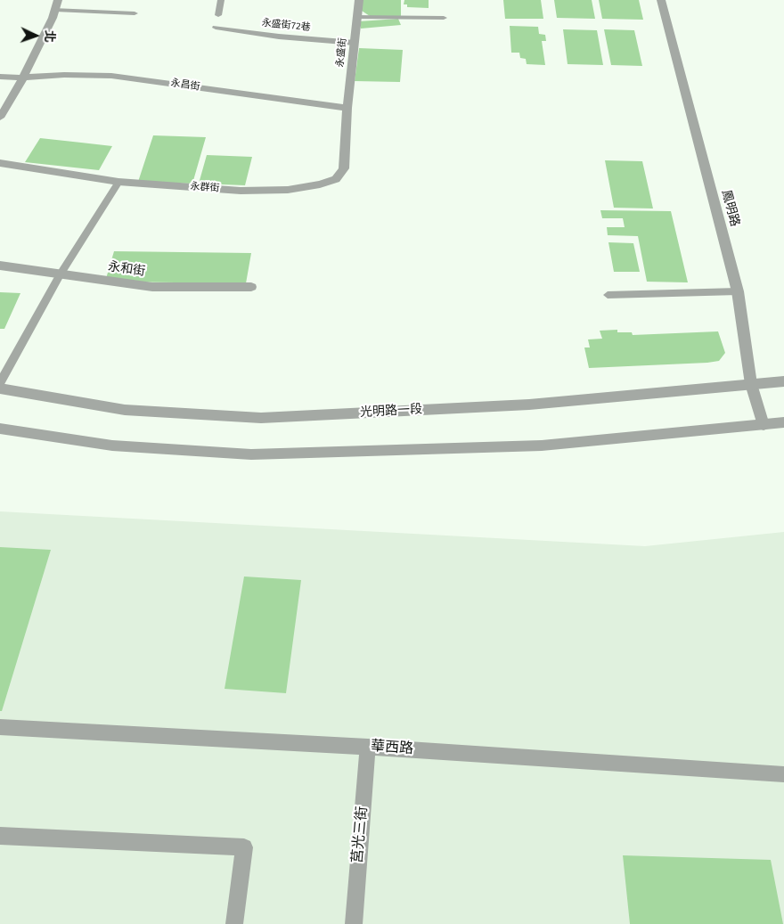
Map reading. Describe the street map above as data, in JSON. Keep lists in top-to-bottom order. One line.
{"streets":{"street":["永盛街","永昌街","永群街","鳳明路","永和街","光明路一段","華西路","莒光三街"],"lane":["永盛街72巷"]},"crossings":[["永盛街72巷","永盛街"],["永盛街","永昌街"],["永盛街","永群街"],["永昌街","永群街"],["鳳明路","光明路一段"],["華西路","莒光三街"]],"north":"right"}
